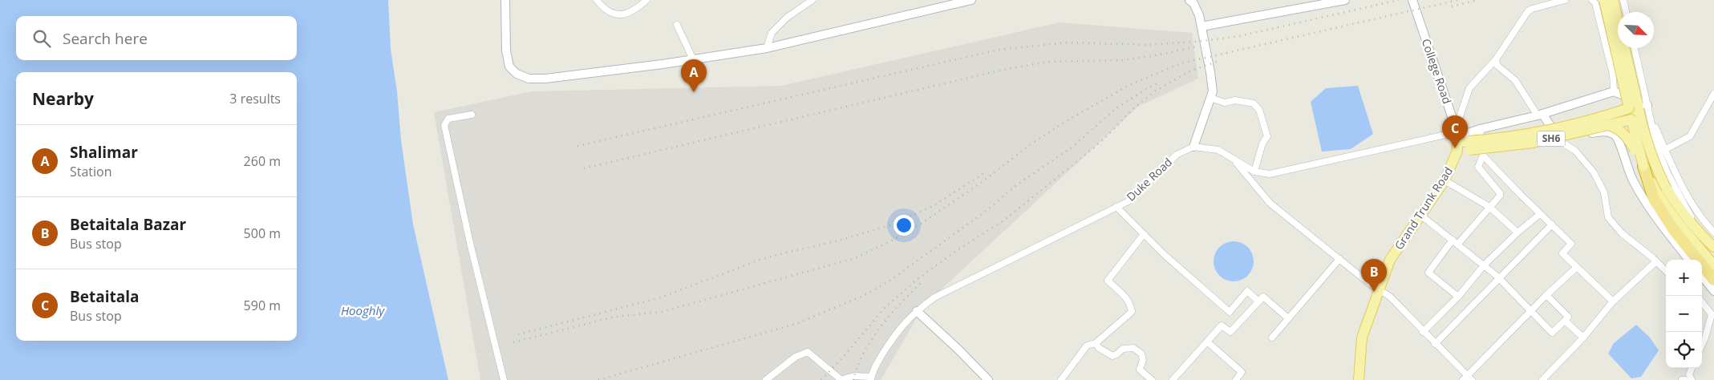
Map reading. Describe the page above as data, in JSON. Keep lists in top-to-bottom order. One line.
{"streets":{"main road":["SH6","Grand Trunk Road"],"street":["College Road","Duke Road"]},"crossings":[["College Road","SH6"],["College Road","Grand Trunk Road"],["SH6","Grand Trunk Road"]],"water":["Hooghly"],"north":"bottom right","page":{"search":"Search here","pins":["A","C","B"],"heading":["Nearby","3 results"],"list":[{"mark":"A","name":"Shalimar","note":"Station","value":"260 m"},{"mark":"B","name":"Betaitala Bazar","note":"Bus stop","value":"500 m"},{"mark":"C","name":"Betaitala","note":"Bus stop","value":"590 m"}],"map_buttons":["+","−"]}}
